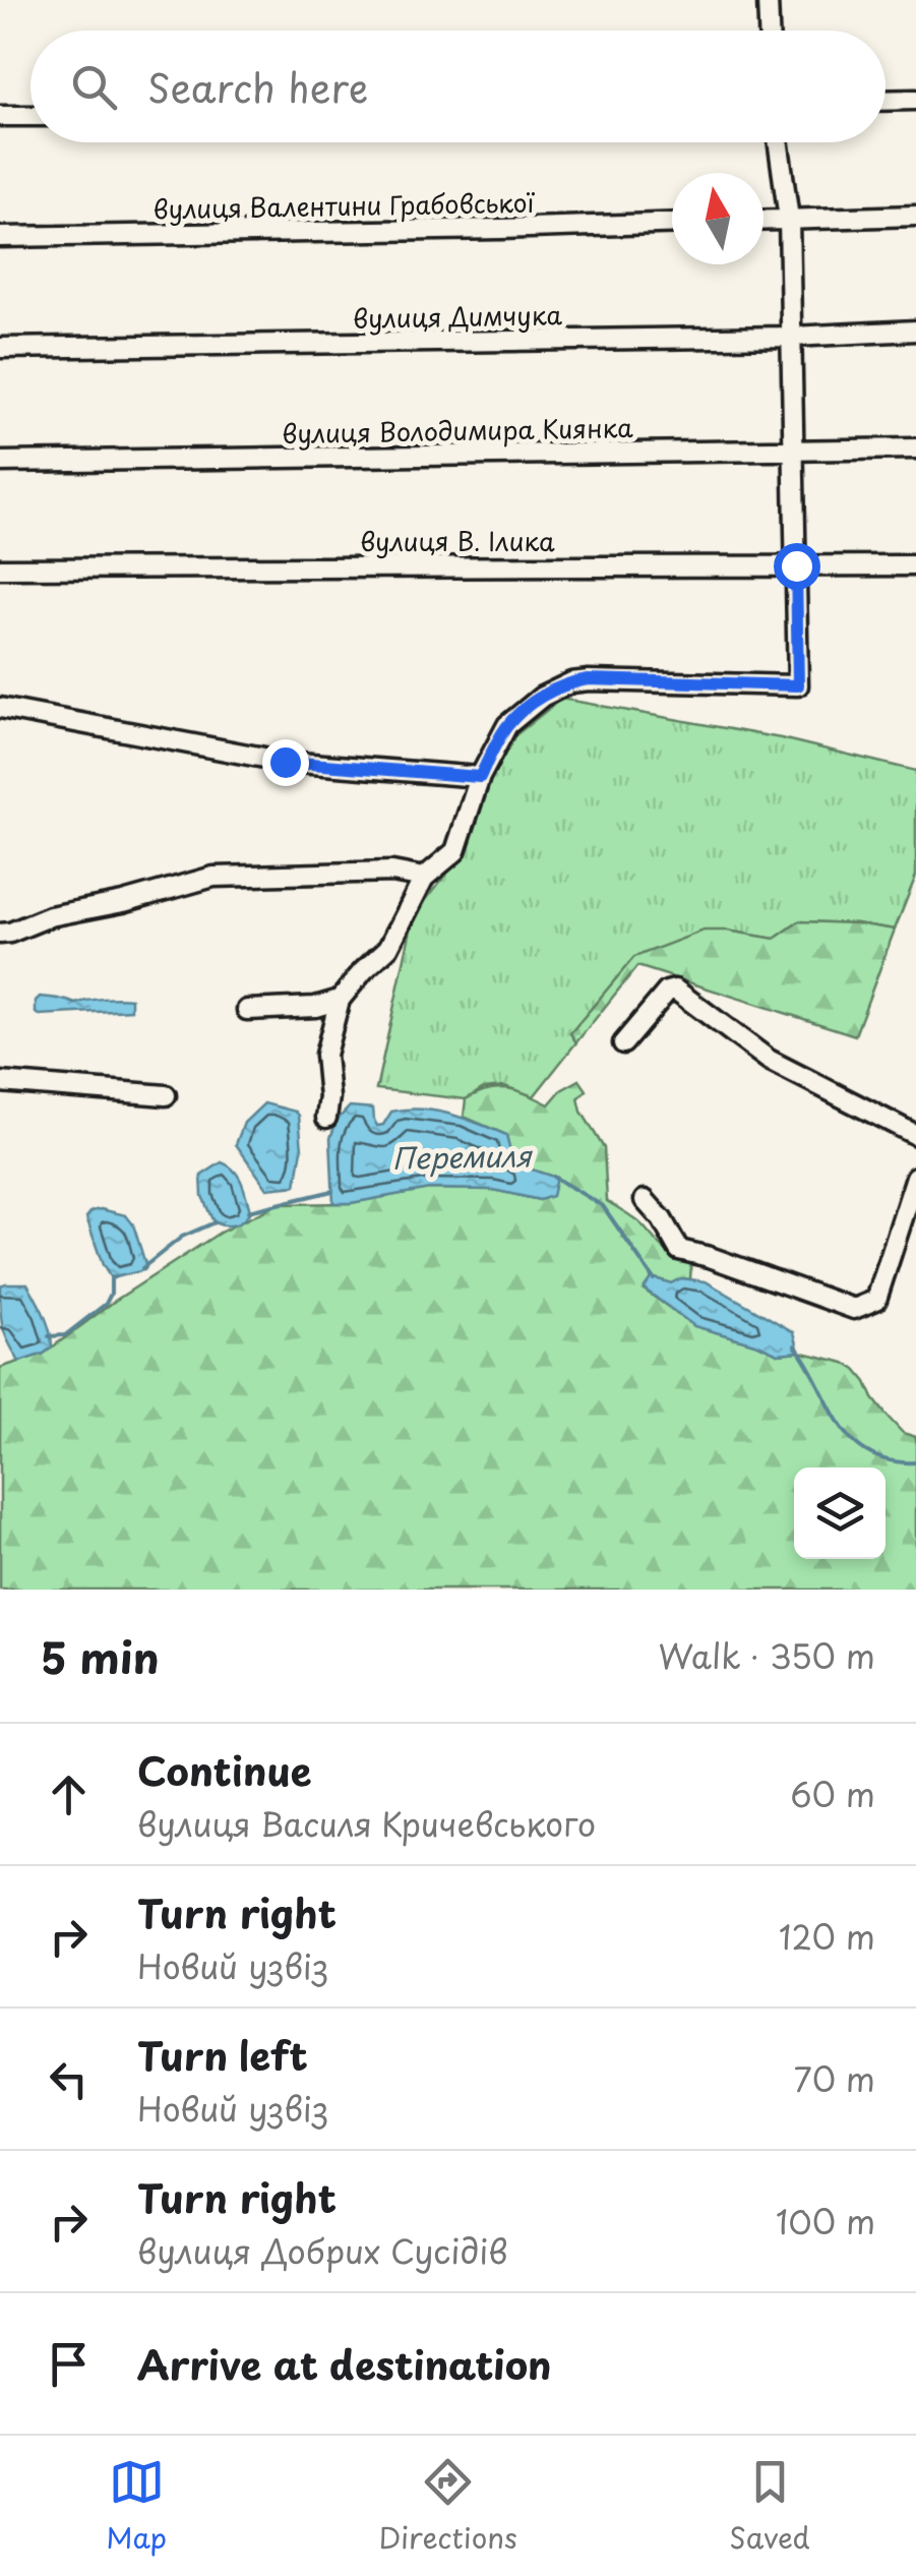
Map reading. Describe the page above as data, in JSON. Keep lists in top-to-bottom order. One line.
{"streets":{"street":["вулиця Валентини Грабовської","вулиця Димчука","вулиця Володимира Киянка","вулиця В. Ілика"]},"water":["Перемиля"],"north":"top","page":{"search":"Search here","heading":["5 min","Walk · 350 m"],"list":[["Continue","вулиця Василя Кричевського","60 m"],["Turn right","Новий узвіз","120 m"],["Turn left","Новий узвіз","70 m"],["Turn right","вулиця Добрих Сусідів","100 m"],"Arrive at destination"],"nav":["Map","Directions","Saved"]}}
